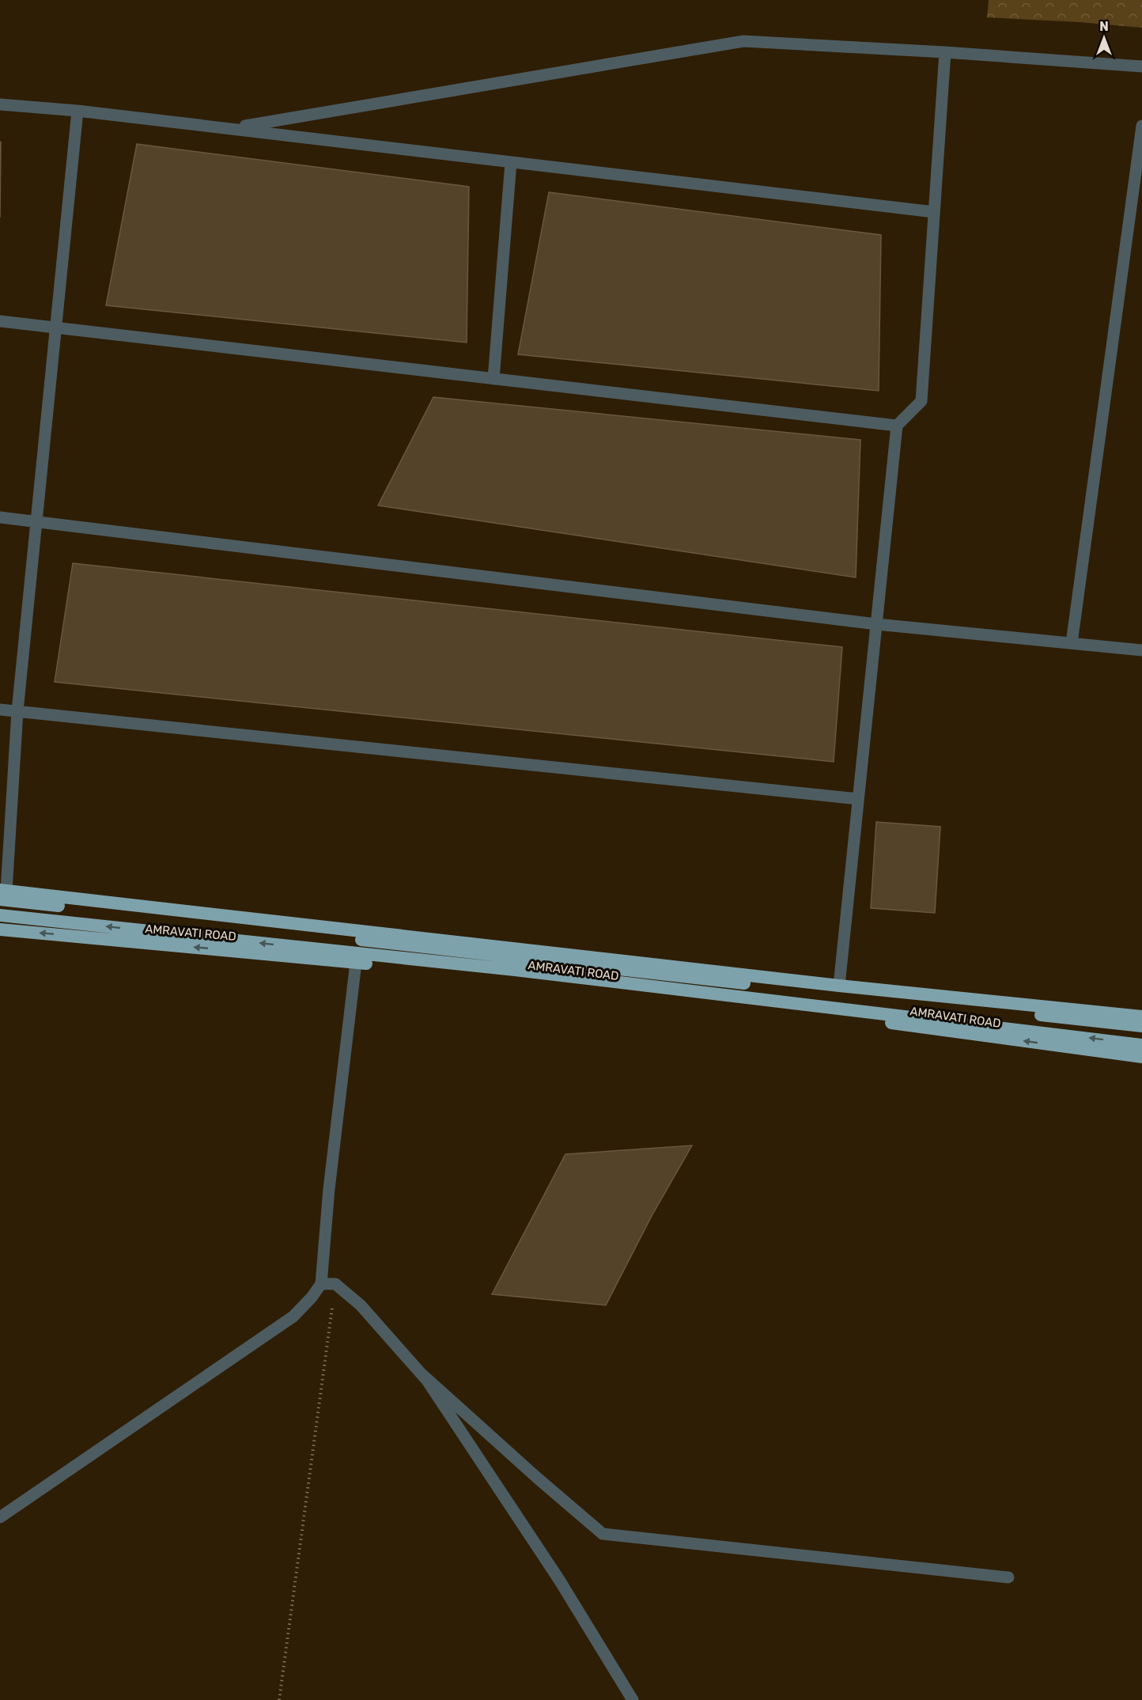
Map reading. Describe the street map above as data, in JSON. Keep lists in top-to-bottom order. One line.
{"streets":{"highway":["AMRAVATI ROAD"]},"north":"top"}
